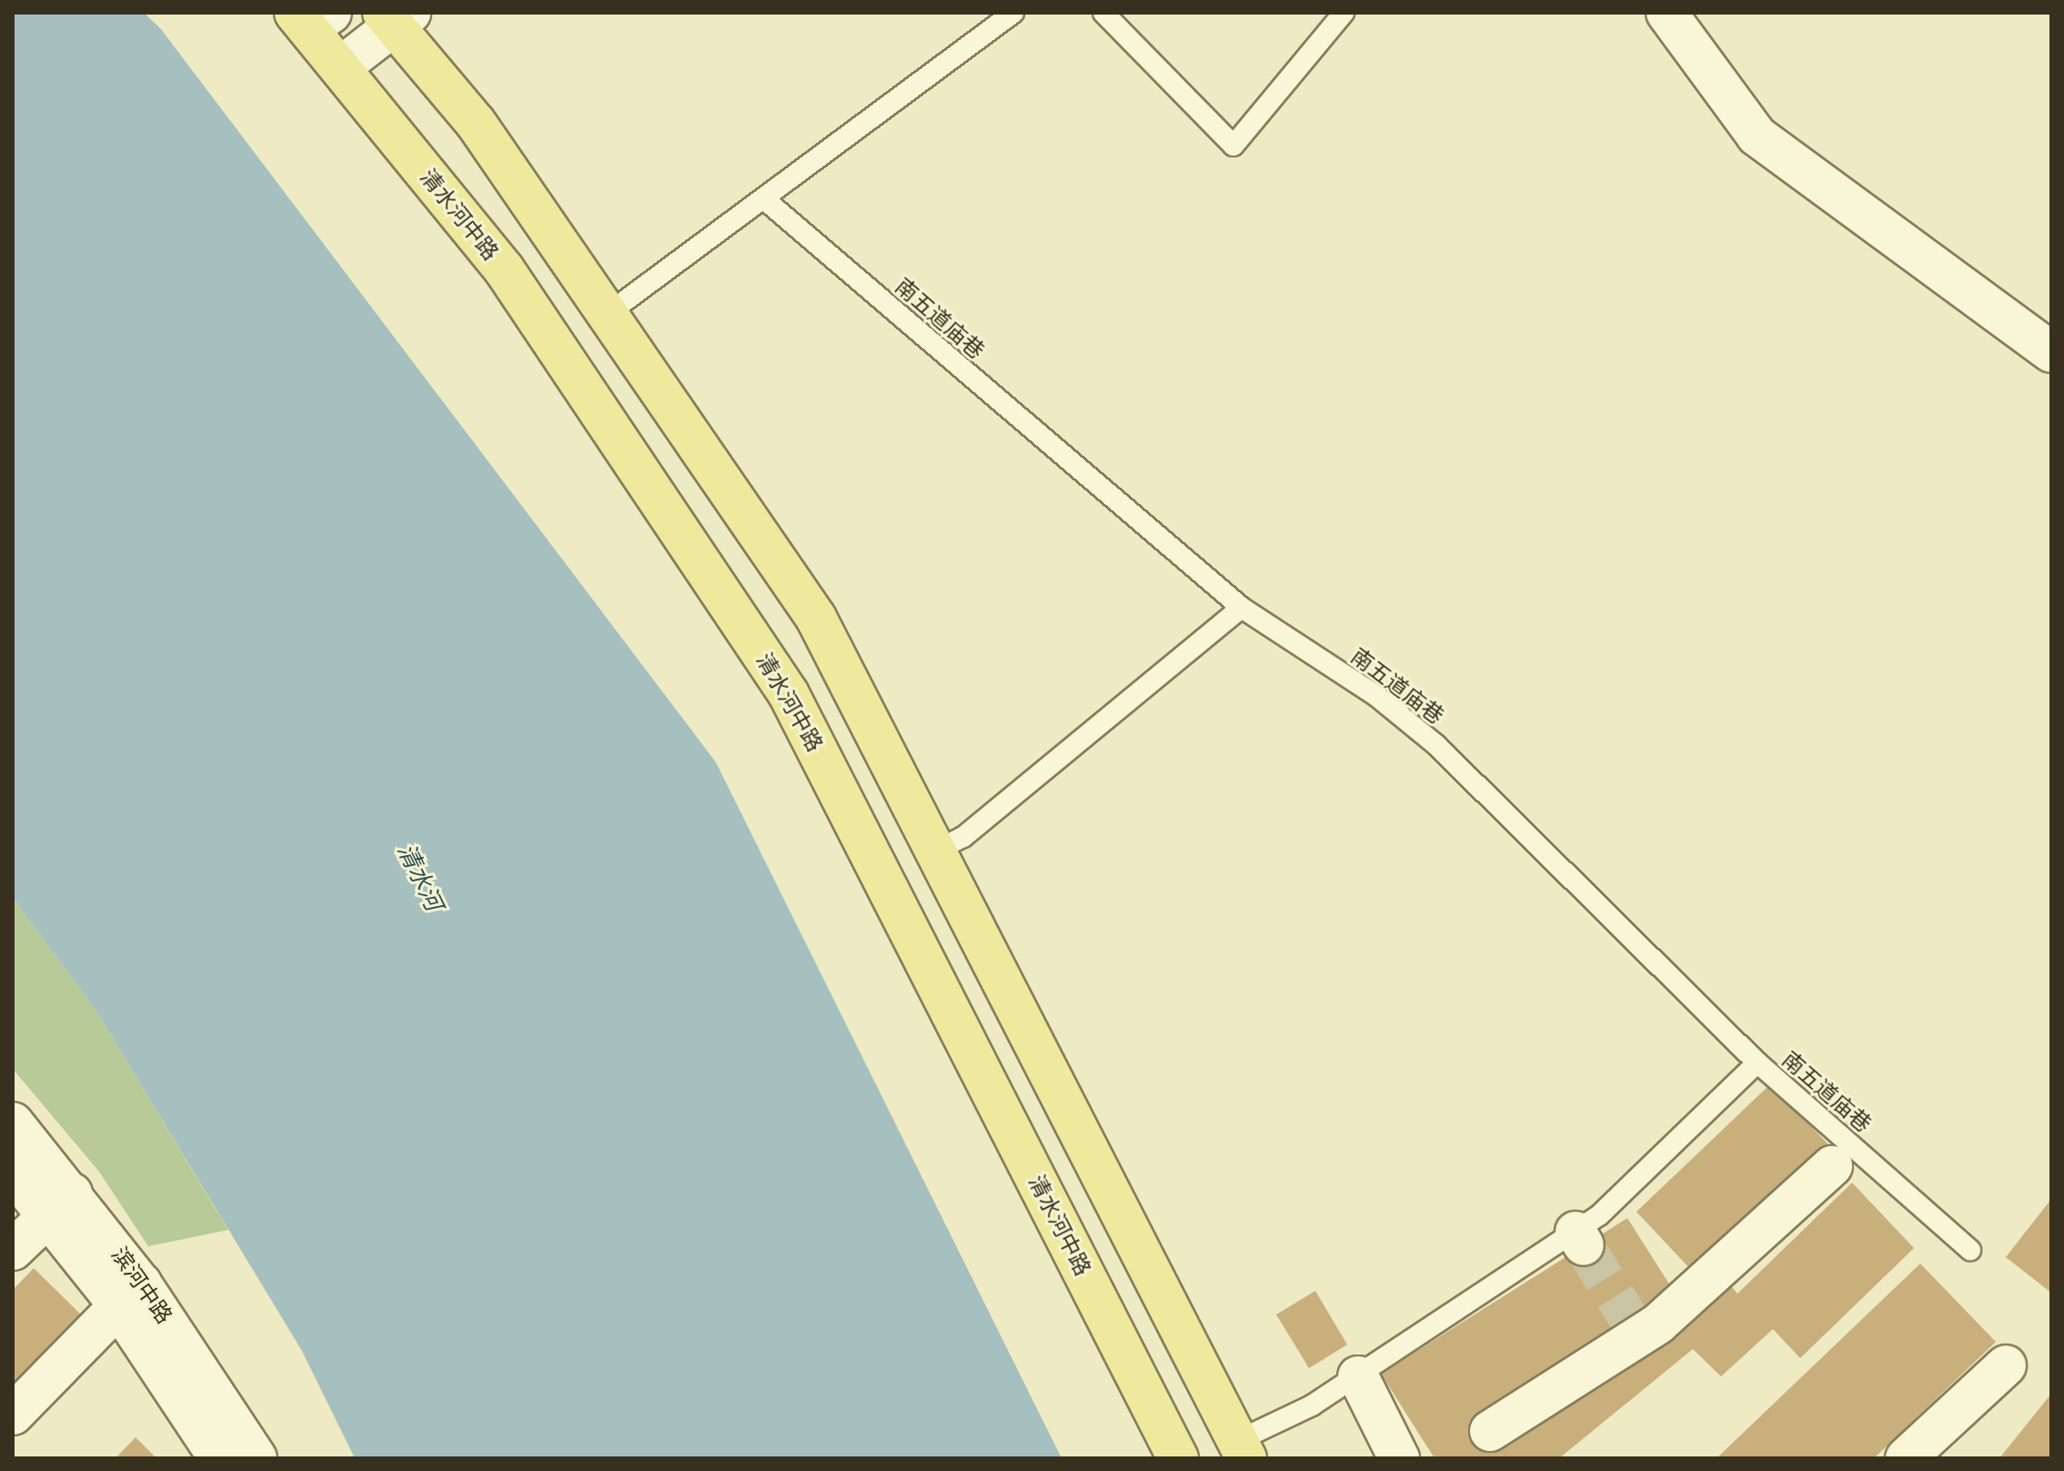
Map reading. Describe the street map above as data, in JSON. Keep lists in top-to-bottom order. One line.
{"streets":{"main road":["清水河中路"],"street":["滨河中路"],"lane":["南五道庙巷"]},"water":["清水河"]}
